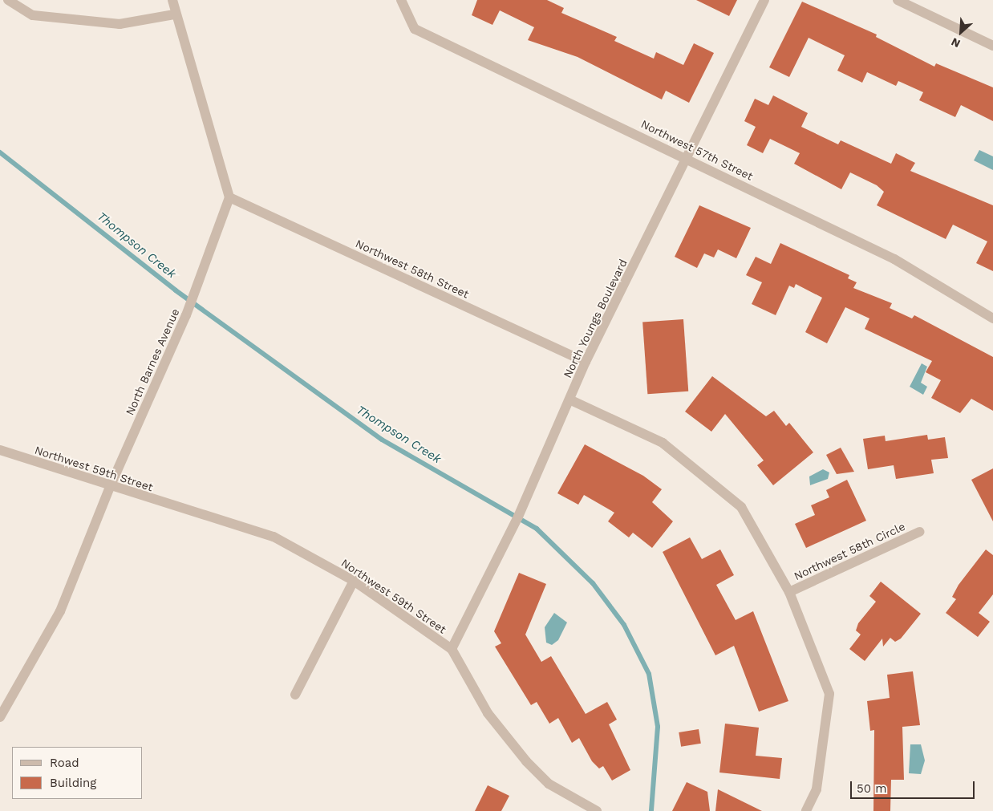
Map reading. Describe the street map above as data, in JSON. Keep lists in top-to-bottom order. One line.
{"streets":{"street":["Northwest 57th Street","Northwest 58th Street","North Youngs Boulevard","North Barnes Avenue","Northwest 59th Street","Northwest 58th Circle"]},"crossings":[["Northwest 57th Street","North Youngs Boulevard"],["Northwest 58th Street","North Youngs Boulevard"],["Northwest 58th Street","North Barnes Avenue"],["North Youngs Boulevard","Northwest 59th Street"],["North Barnes Avenue","Northwest 59th Street"]],"water":["Thompson Creek"],"legend":["Road","Building"],"scale_bar":"50 m","north":"bottom left"}
